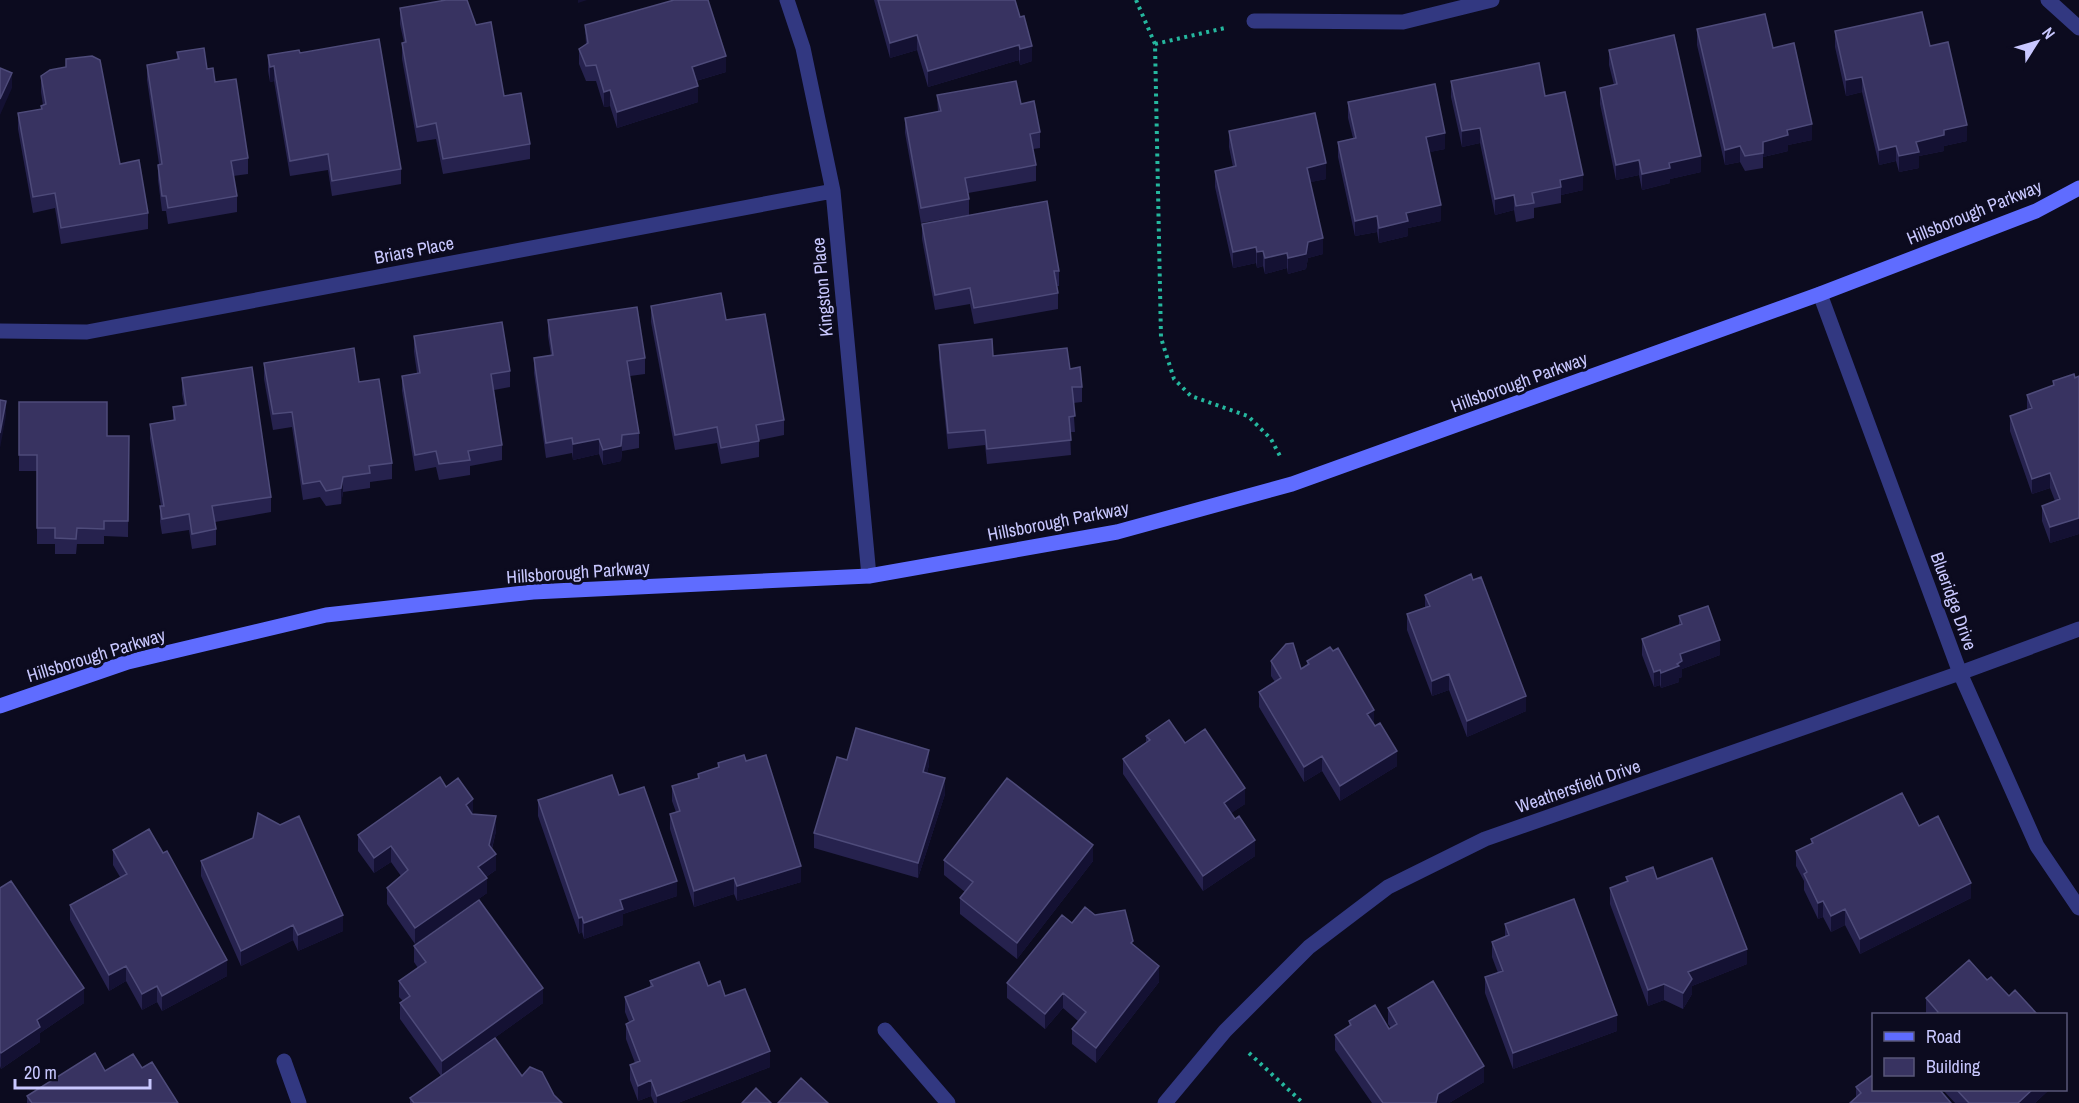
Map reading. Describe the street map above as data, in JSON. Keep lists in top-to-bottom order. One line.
{"streets":{"street":["Hillsborough Parkway","Briars Place","Kingston Place","Blueridge Drive","Weathersfield Drive"]},"crossings":[["Hillsborough Parkway","Kingston Place"],["Hillsborough Parkway","Blueridge Drive"],["Briars Place","Kingston Place"],["Blueridge Drive","Weathersfield Drive"]],"legend":["Road","Building"],"scale_bar":"20 m","north":"top right"}
